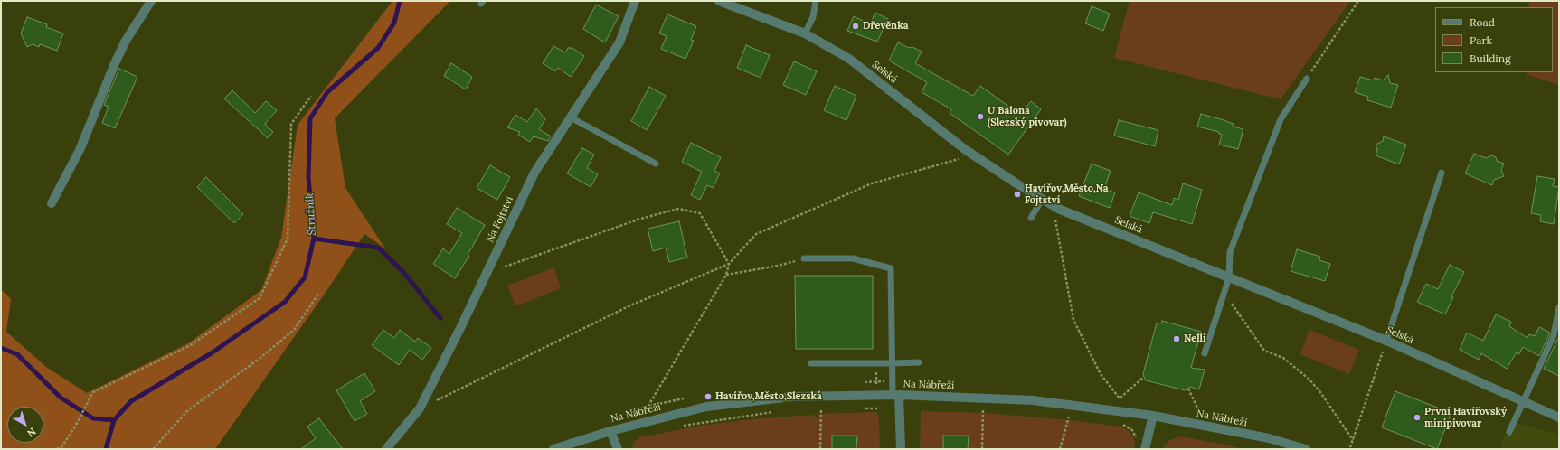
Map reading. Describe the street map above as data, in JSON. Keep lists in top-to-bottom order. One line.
{"streets":{"street":["Selská","Na Fojtství","Na Nábřeží"]},"water":["Stružník"],"places":["Dřevěnka","U Balona (Slezský pivovar)","Havířov,Město,Na Fojtství","Nelli","Havířov,Město,Slezská","První Havířovský minipivovar"],"legend":["Road","Park","Building"],"north":"bottom right"}
